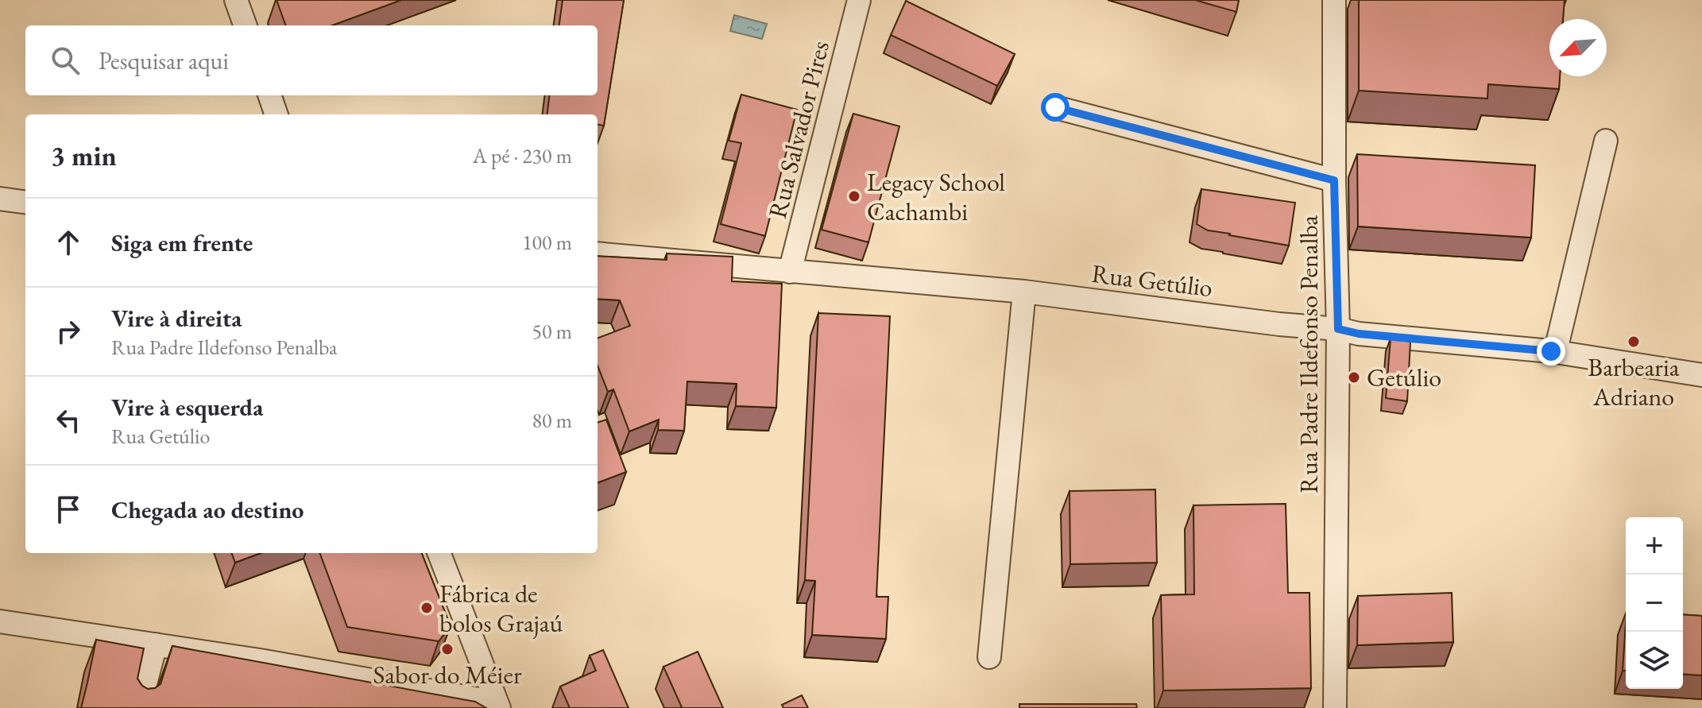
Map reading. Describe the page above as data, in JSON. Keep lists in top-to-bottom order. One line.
{"streets":{"street":["Rua Salvador Pires","Rua Getúlio","Rua Padre Ildefonso Penalba"]},"crossings":[["Rua Salvador Pires","Rua Getúlio"],["Rua Getúlio","Rua Padre Ildefonso Penalba"]],"places":["Legacy School Cachambi","Barbearia Adriano","Getúlio","Fábrica de bolos Grajaú","Sabor do Méier"],"north":"bottom left","page":{"search":"Pesquisar aqui","heading":["3 min","A pé · 230 m"],"list":[["Siga em frente","100 m"],["Vire à direita","Rua Padre Ildefonso Penalba","50 m"],["Vire à esquerda","Rua Getúlio","80 m"],"Chegada ao destino"],"map_buttons":["+","−"]}}
